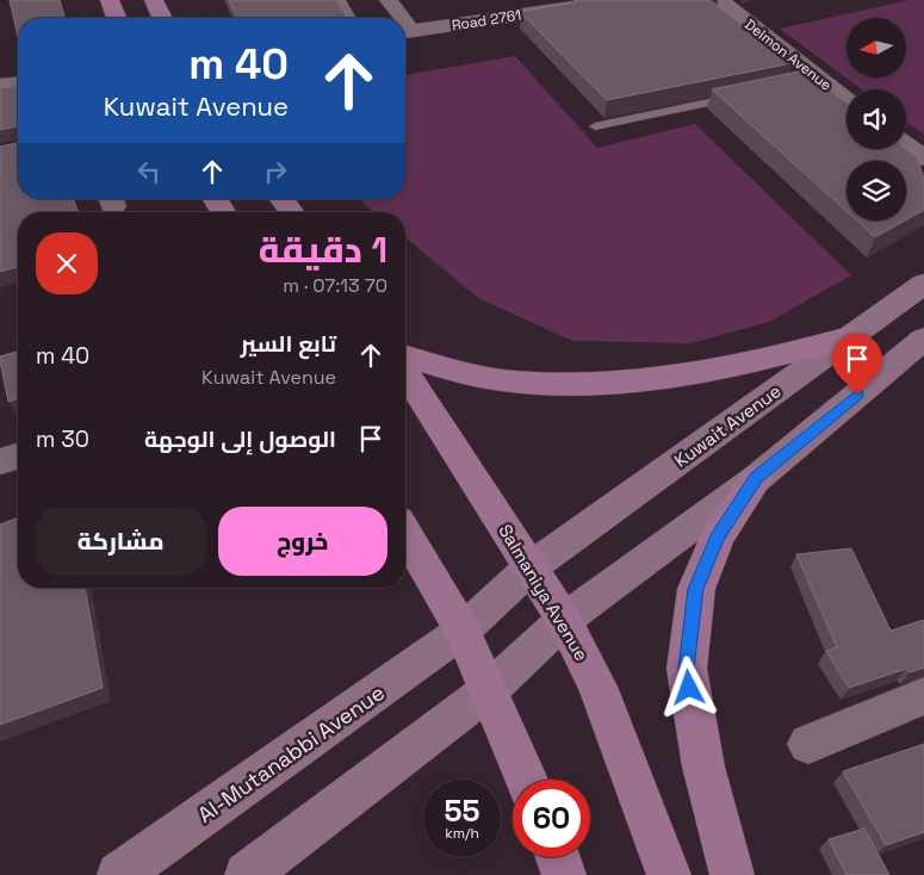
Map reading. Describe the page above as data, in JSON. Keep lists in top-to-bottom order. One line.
{"streets":{"main road":["Kuwait Avenue","Salmaniya Avenue","Al-Mutanabbi Avenue"],"street":["Road 2761","Delmon Avenue"]},"crossings":[["Kuwait Avenue","Salmaniya Avenue"],["Kuwait Avenue","Al-Mutanabbi Avenue"]],"north":"left","page":{"turn":["40 m","Kuwait Avenue"],"heading":["1 دقيقة","70 m · 07:13"],"list":[{"name":"تابع السير","note":"Kuwait Avenue","value":"40 m"},{"name":"الوصول إلى الوجهة","value":"30 m"}],"buttons":["خروج","مشاركة"],"speed":"55 km/h","limit":"60"}}
